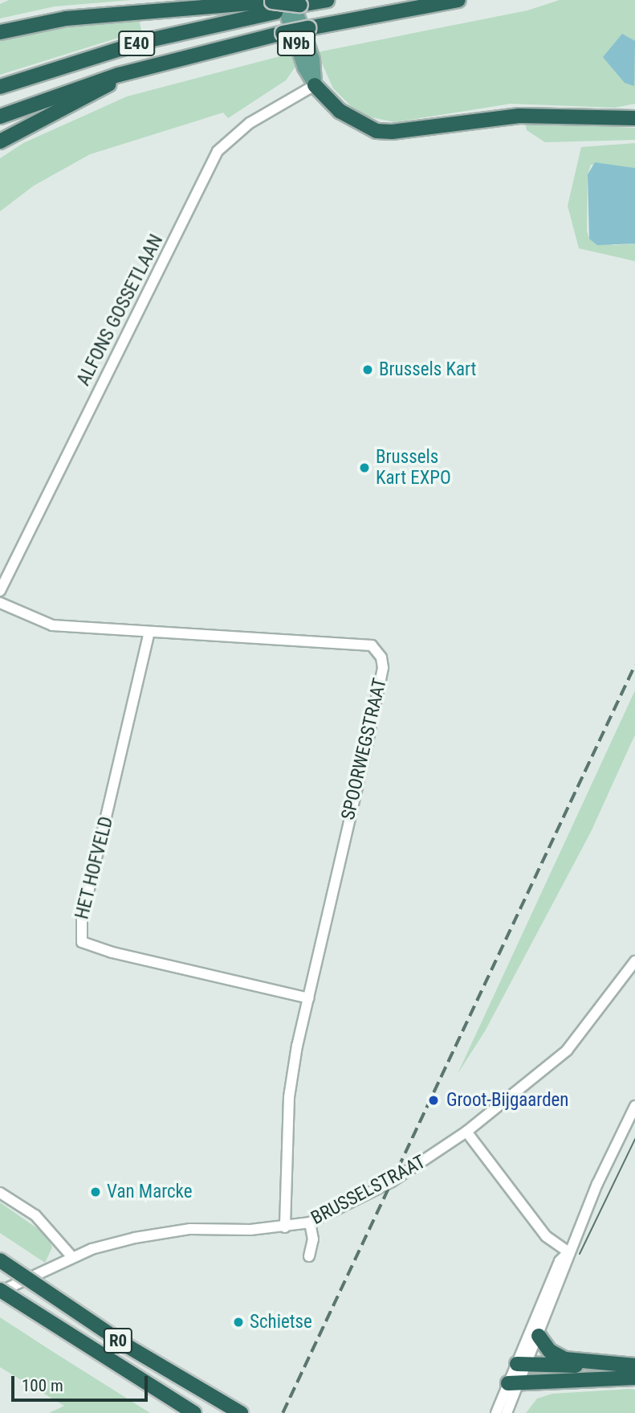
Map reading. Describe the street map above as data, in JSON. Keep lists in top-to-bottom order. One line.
{"streets":{"highway":["E40","R0"],"main road":["N9b"],"street":["ALFONS GOSSETLAAN","SPOORWEGSTRAAT","HET HOFVELD","BRUSSELSTRAAT"]},"crossings":[["E40","N9b"],["N9b","ALFONS GOSSETLAAN"],["SPOORWEGSTRAAT","HET HOFVELD"],["SPOORWEGSTRAAT","BRUSSELSTRAAT"],["BRUSSELSTRAAT","R0"]],"places":["Brussels Kart","Brussels Kart EXPO","Groot-Bijgaarden","Van Marcke","Schietse"],"scale_bar":"100 m"}
